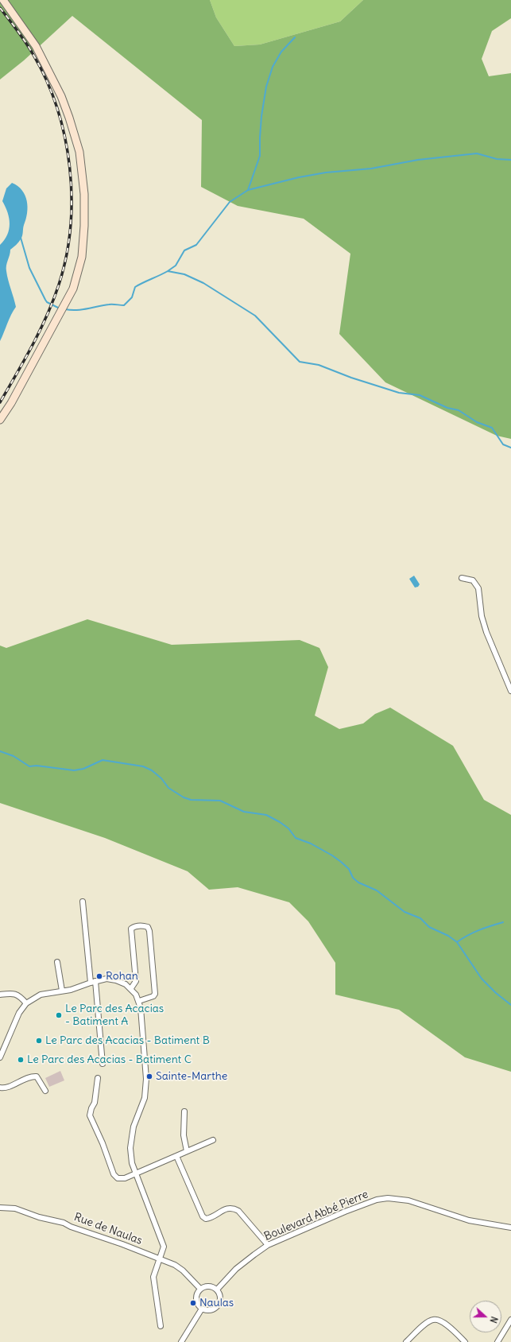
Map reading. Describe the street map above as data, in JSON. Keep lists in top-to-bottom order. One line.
{"streets":{"street":["Boulevard Abbé Pierre","Rue de Naulas"]},"crossings":[["Boulevard Abbé Pierre","Rue de Naulas"]],"places":["Rohan","Le Parc des Acacias - Batiment A","Le Parc des Acacias - Batiment B","Le Parc des Acacias - Batiment C","Sainte-Marthe","Naulas"],"north":"right"}
